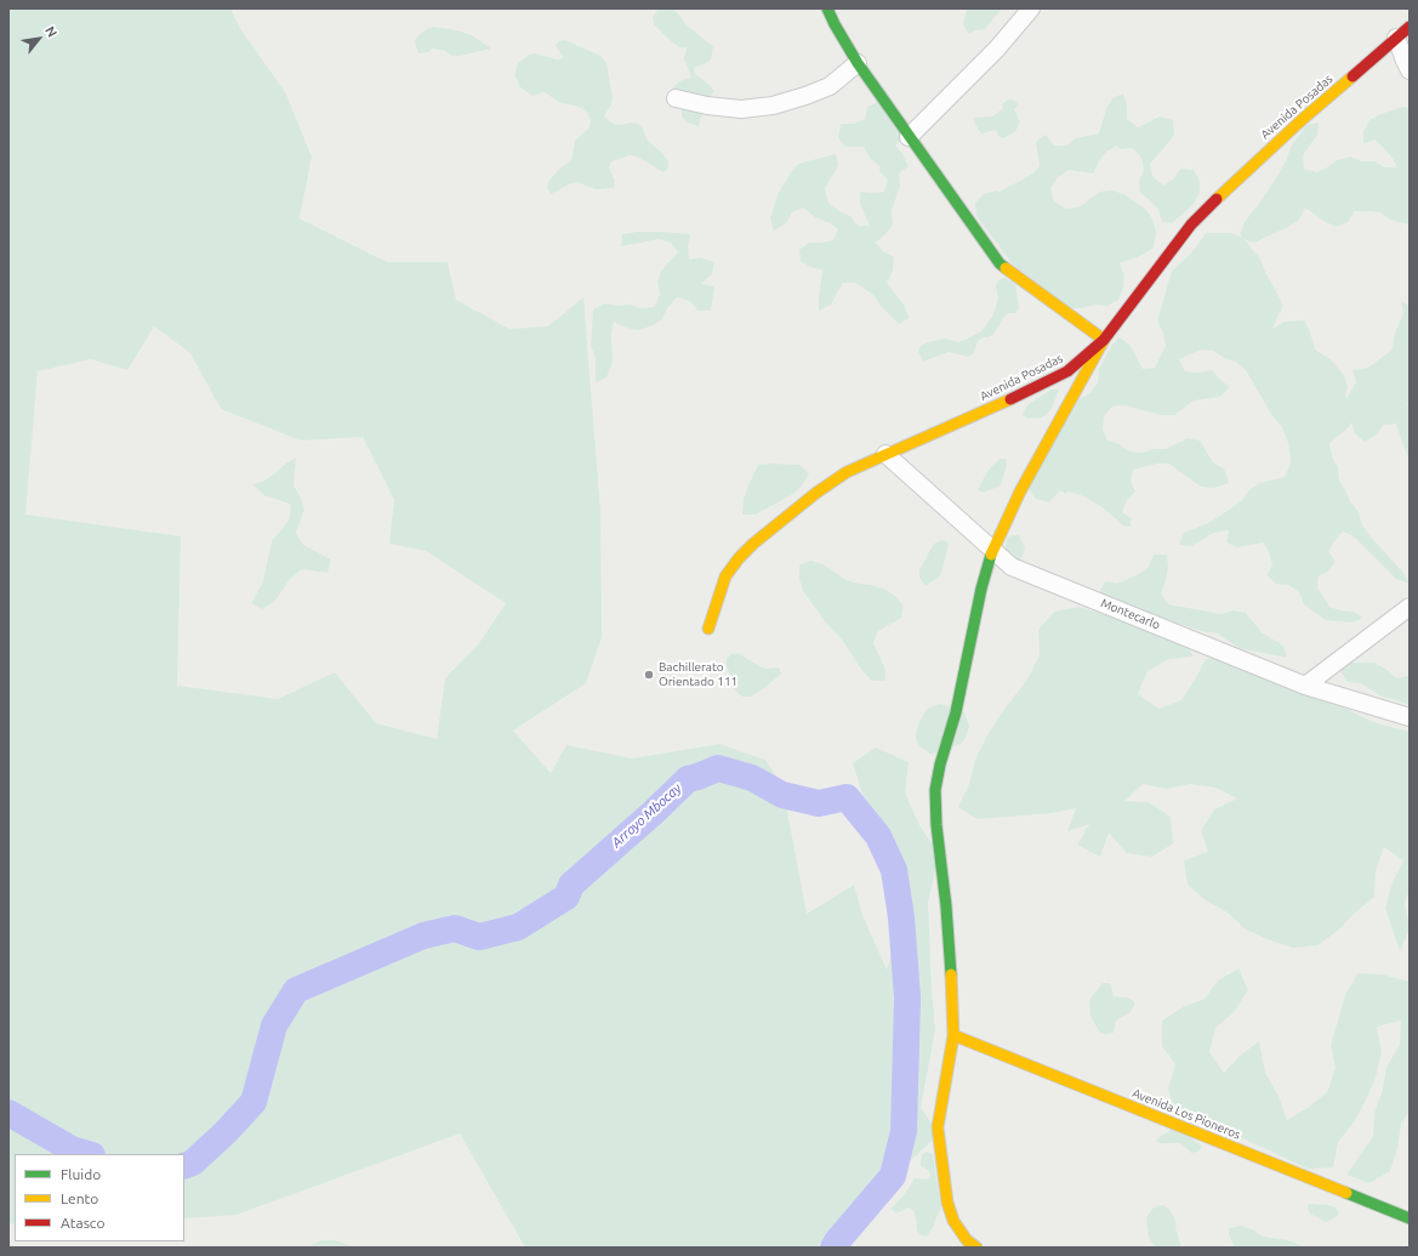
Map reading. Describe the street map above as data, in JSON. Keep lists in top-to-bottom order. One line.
{"streets":{"street":["Avenida Posadas","Montecarlo","Avenida Los Pioneros"]},"crossings":[["Avenida Posadas","Montecarlo"]],"water":["Arroyo Mbocay"],"places":["Bachillerato Orientado 111"],"legend":["Fluido","Lento","Atasco"],"north":"top right"}
